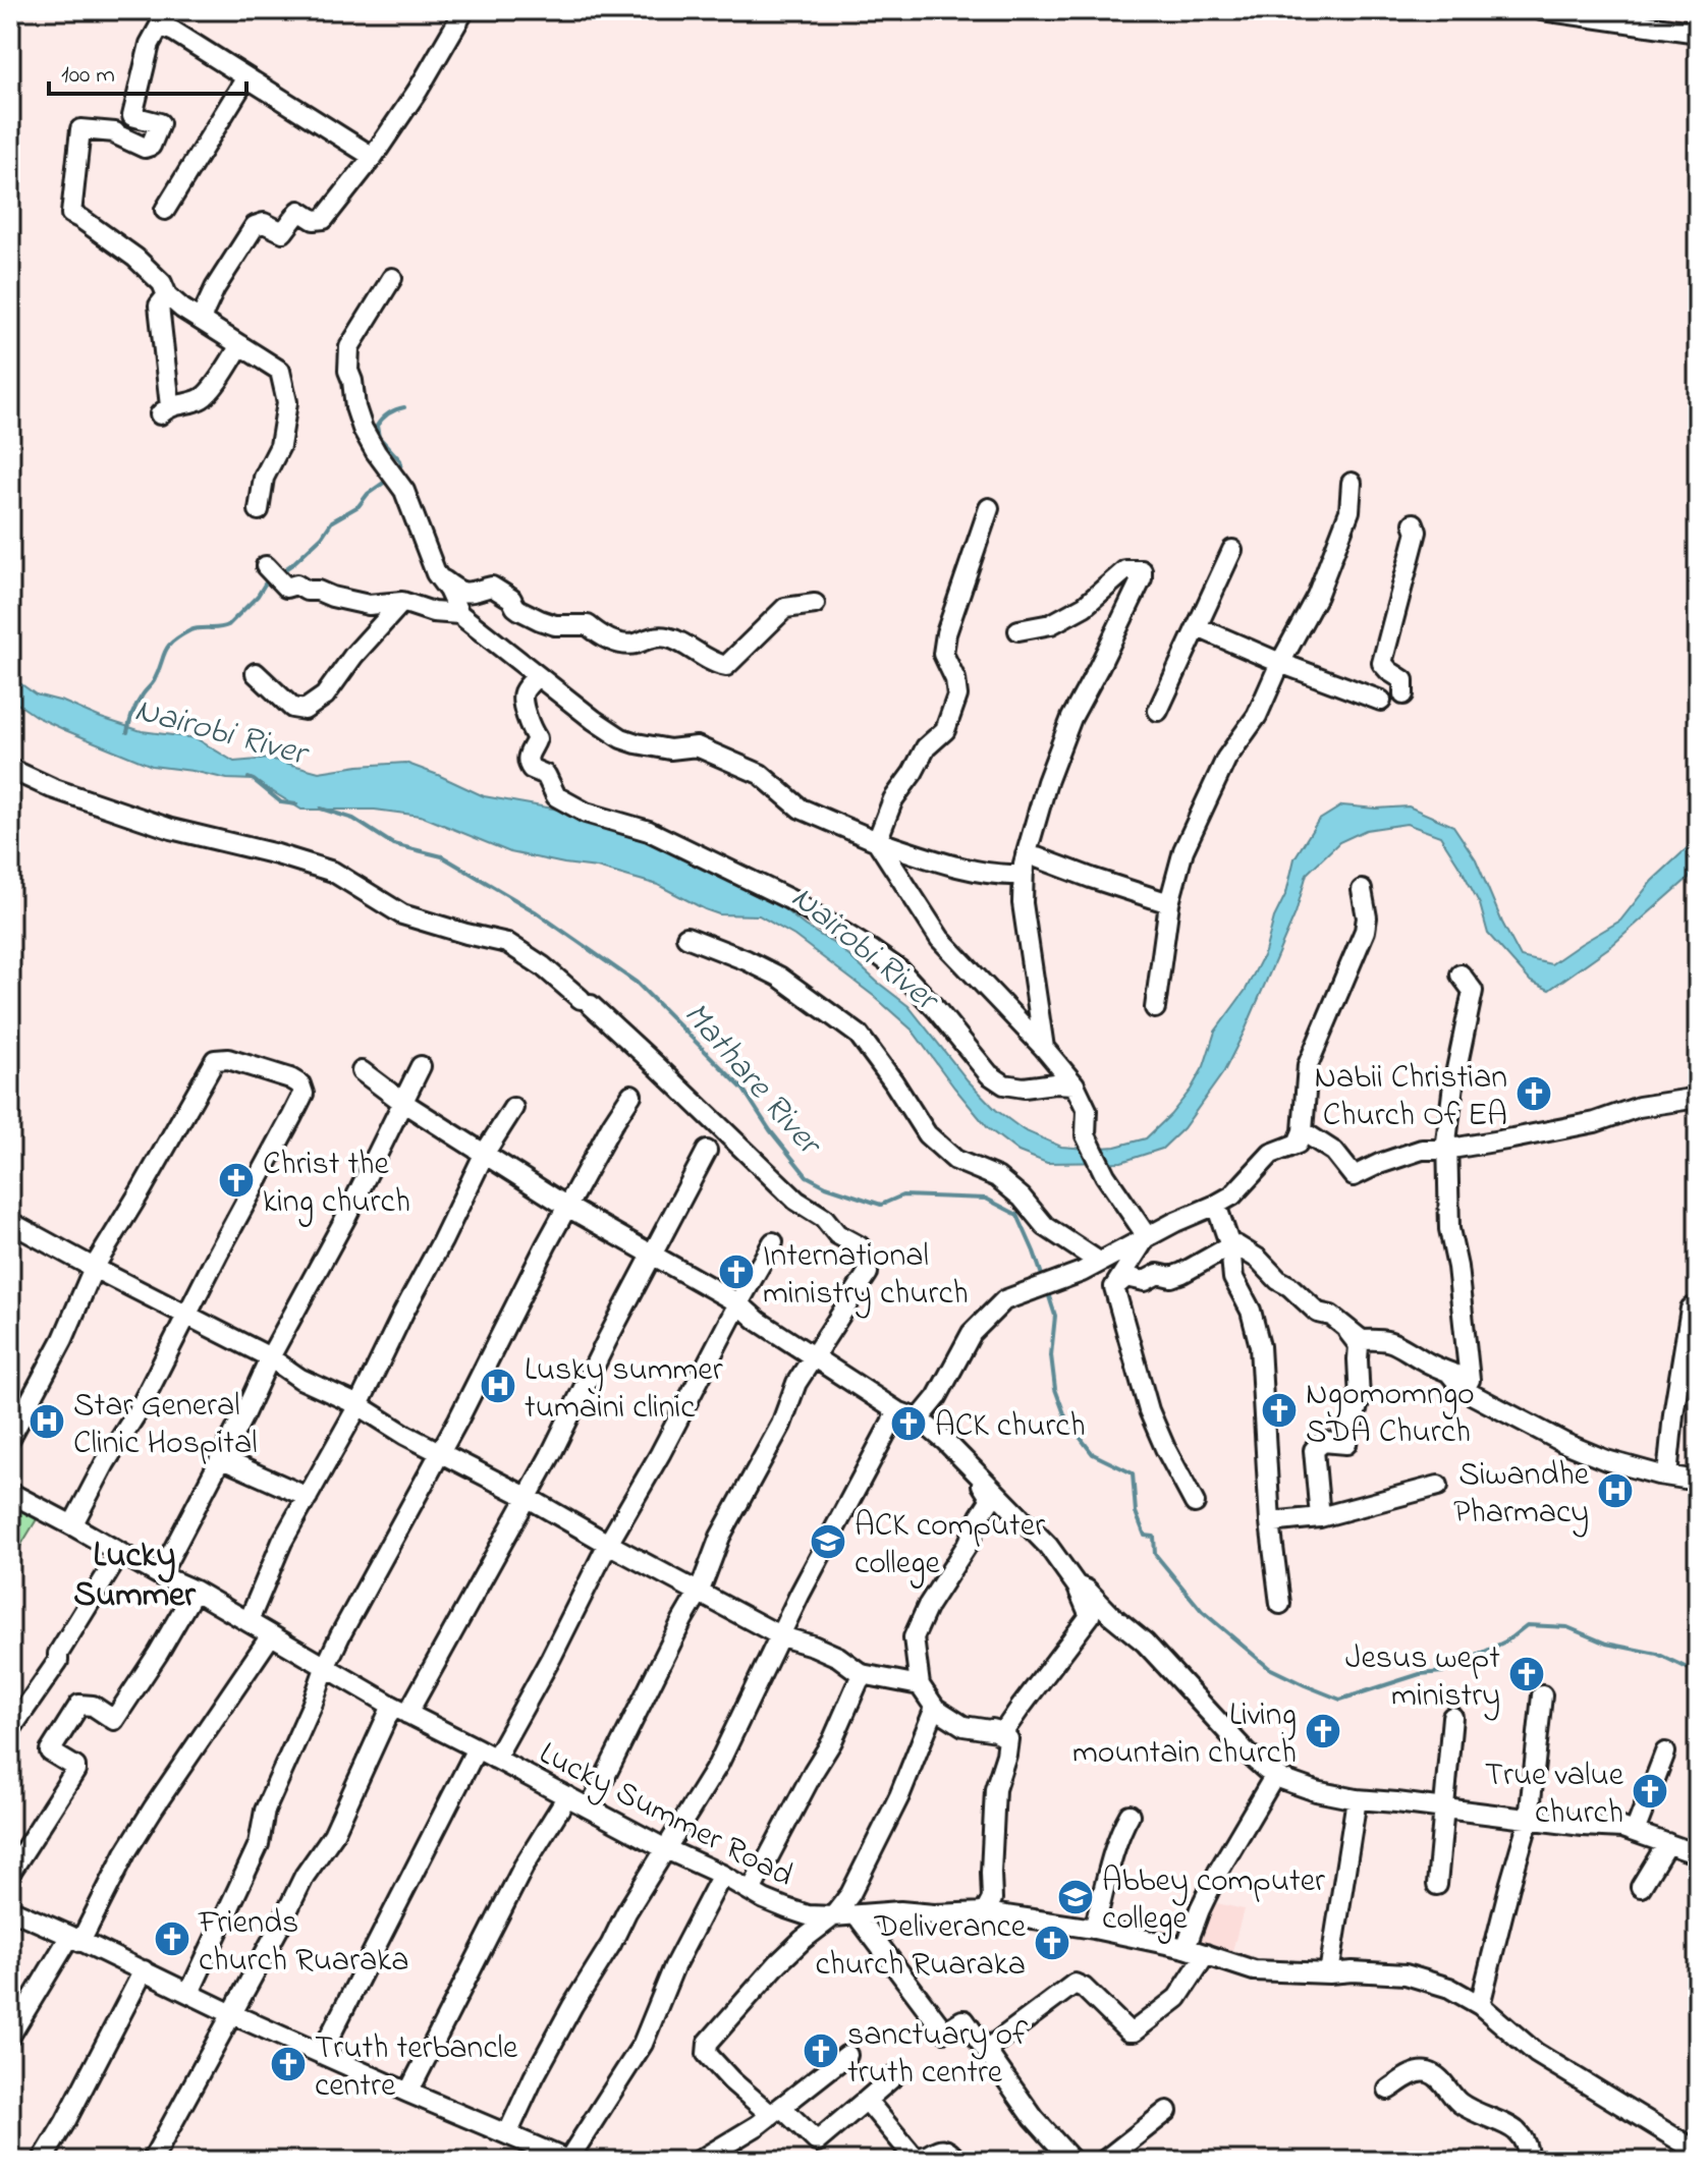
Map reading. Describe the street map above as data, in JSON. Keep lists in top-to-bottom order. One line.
{"streets":{"street":["Lucky Summer Road"]},"districts":["Lucky Summer"],"water":["Nairobi River","Mathare River"],"places":{"church":["Nabii Christian Church Of EA","Christ the king church","International ministry church","Ngomomngo SDA Church","ACK church","Jesus wept ministry","Living mountain church","True value church","Friends church Ruaraka","Deliverance church Ruaraka","sanctuary of truth centre","Truth terbancle centre"],"hospital":["Lusky summer tumaini clinic","Star General Clinic Hospital","Siwandhe Pharmacy"],"school or university":["ACK computer college","Abbey computer college"]},"scale_bar":"100 m"}
